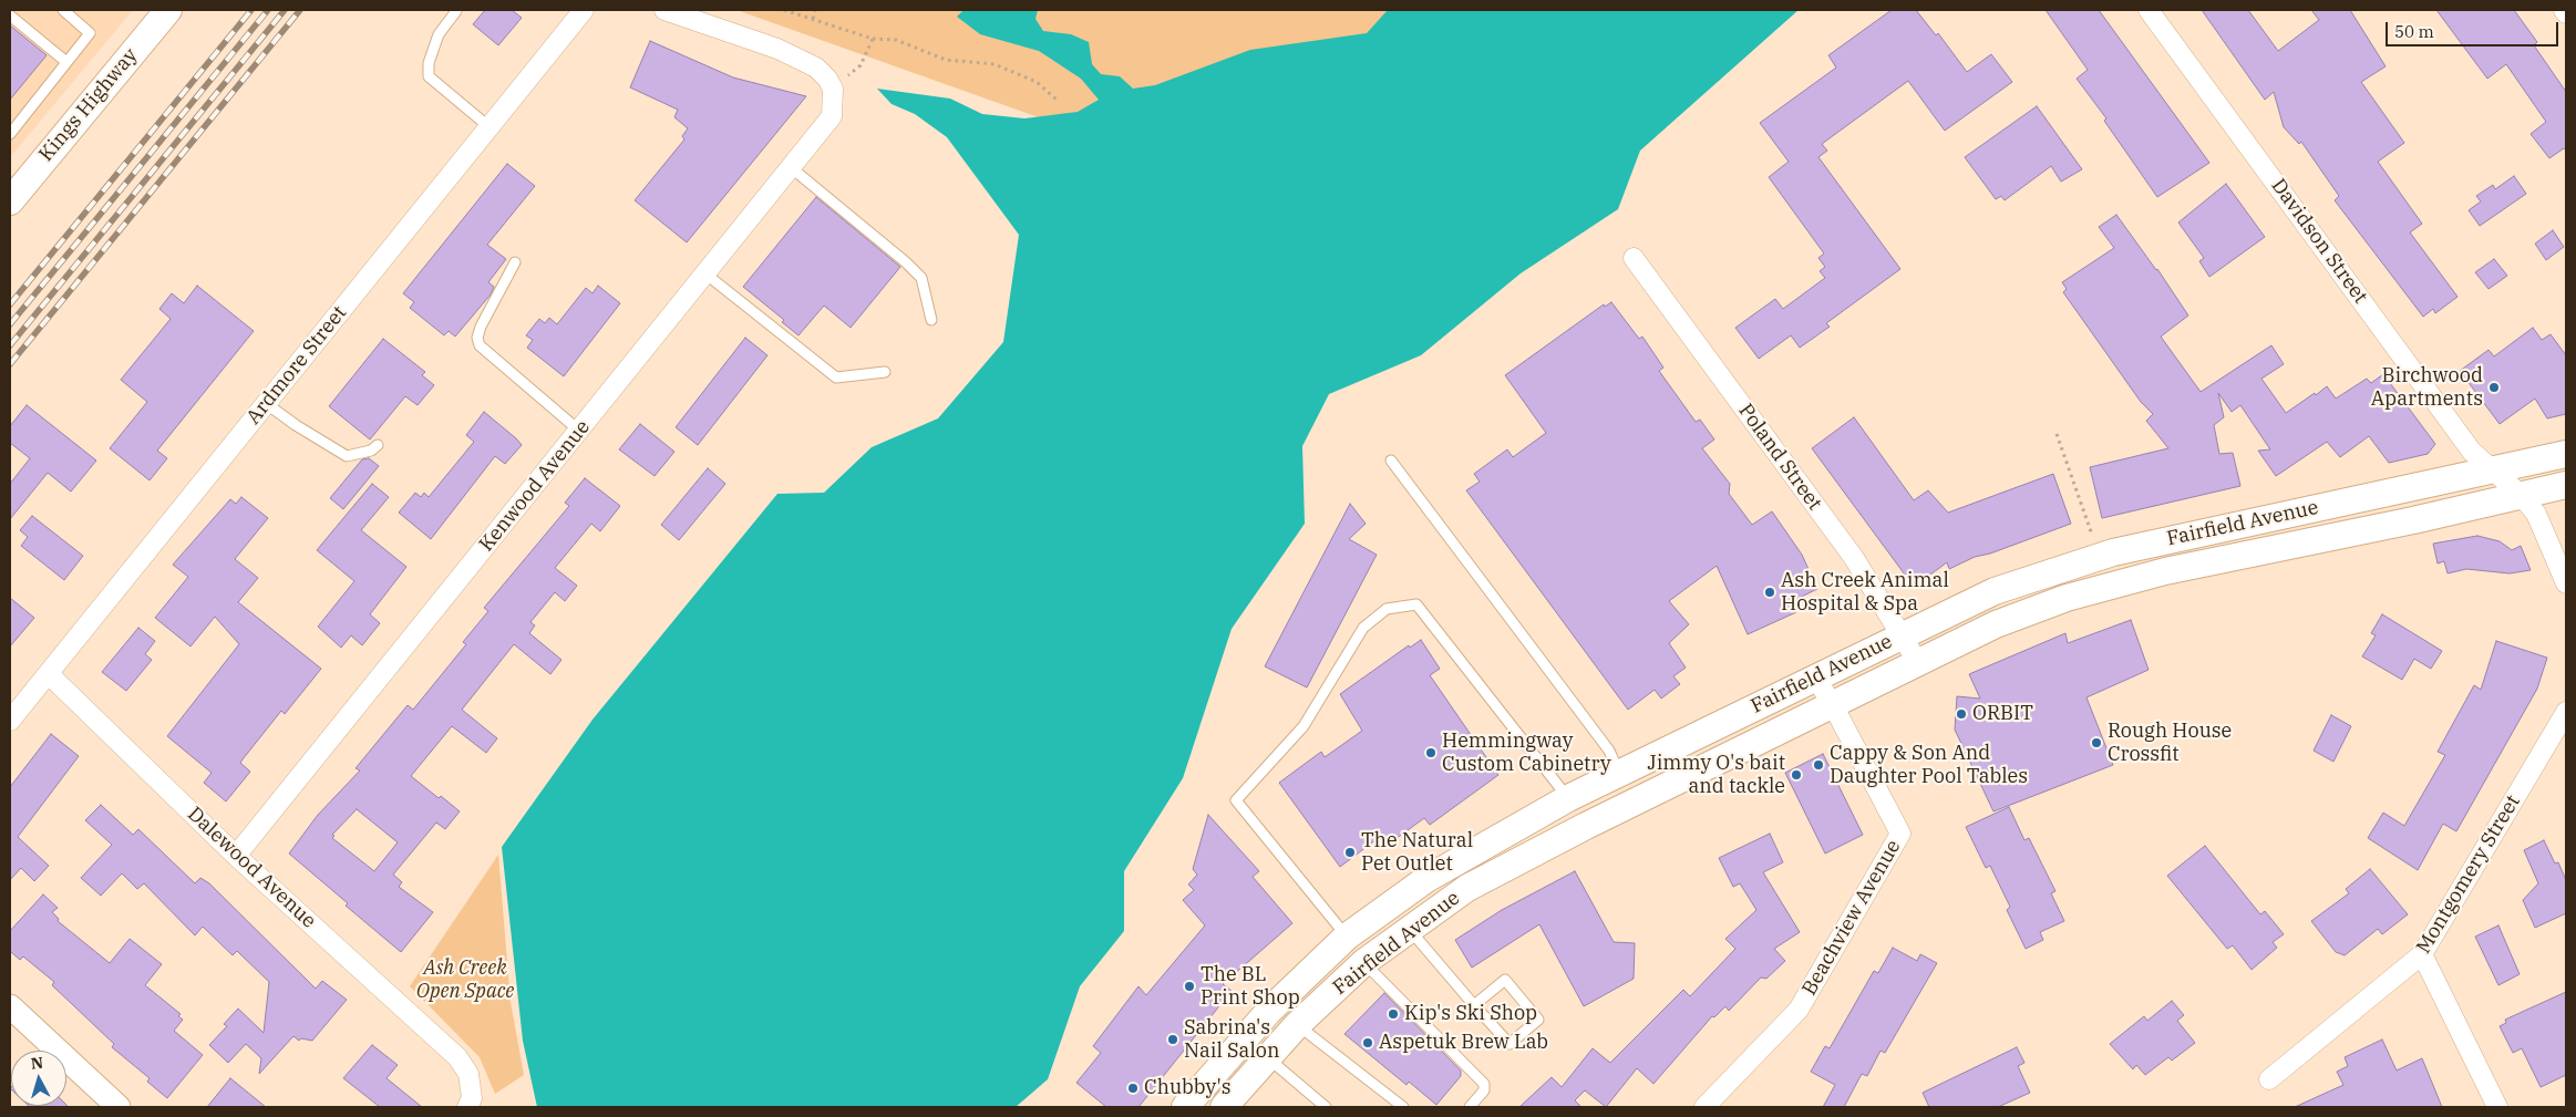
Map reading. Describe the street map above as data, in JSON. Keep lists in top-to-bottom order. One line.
{"streets":{"main road":["Kings Highway","Fairfield Avenue"],"street":["Davidson Street","Ardmore Street","Poland Street","Kenwood Avenue","Dalewood Avenue","Montgomery Street","Beachview Avenue"]},"crossings":[["Davidson Street","Fairfield Avenue"],["Ardmore Street","Dalewood Avenue"],["Poland Street","Fairfield Avenue"],["Kenwood Avenue","Dalewood Avenue"],["Fairfield Avenue","Beachview Avenue"]],"parks":["Ash Creek Open Space"],"places":["Birchwood Apartments","Ash Creek Animal Hospital & Spa","ORBIT","Rough House Crossfit","Hemmingway Custom Cabinetry","Cappy & Son And Daughter Pool Tables","Jimmy O's bait and tackle","The Natural Pet Outlet","The BL Print Shop","Kip's Ski Shop","Sabrina's Nail Salon","Aspetuk Brew Lab","Chubby's"],"scale_bar":"50 m","north":"top"}
